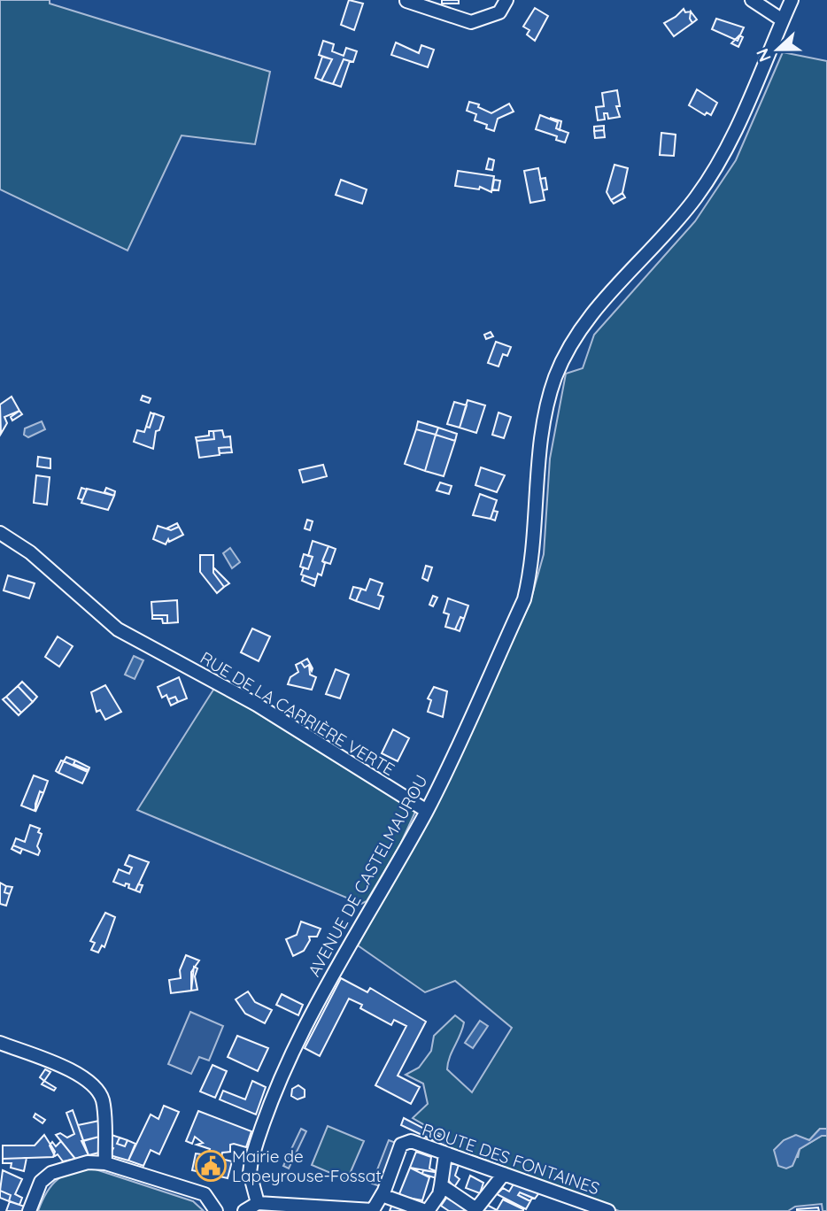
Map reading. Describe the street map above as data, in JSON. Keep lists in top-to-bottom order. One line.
{"streets":{"street":["RUE DE LA CARRIÈRE VERTE","AVENUE DE CASTELMAUROU","ROUTE DES FONTAINES"]},"crossings":[["RUE DE LA CARRIÈRE VERTE","AVENUE DE CASTELMAUROU"]],"places":{"public building":["Mairie de Lapeyrouse-Fossat"]},"north":"left"}
